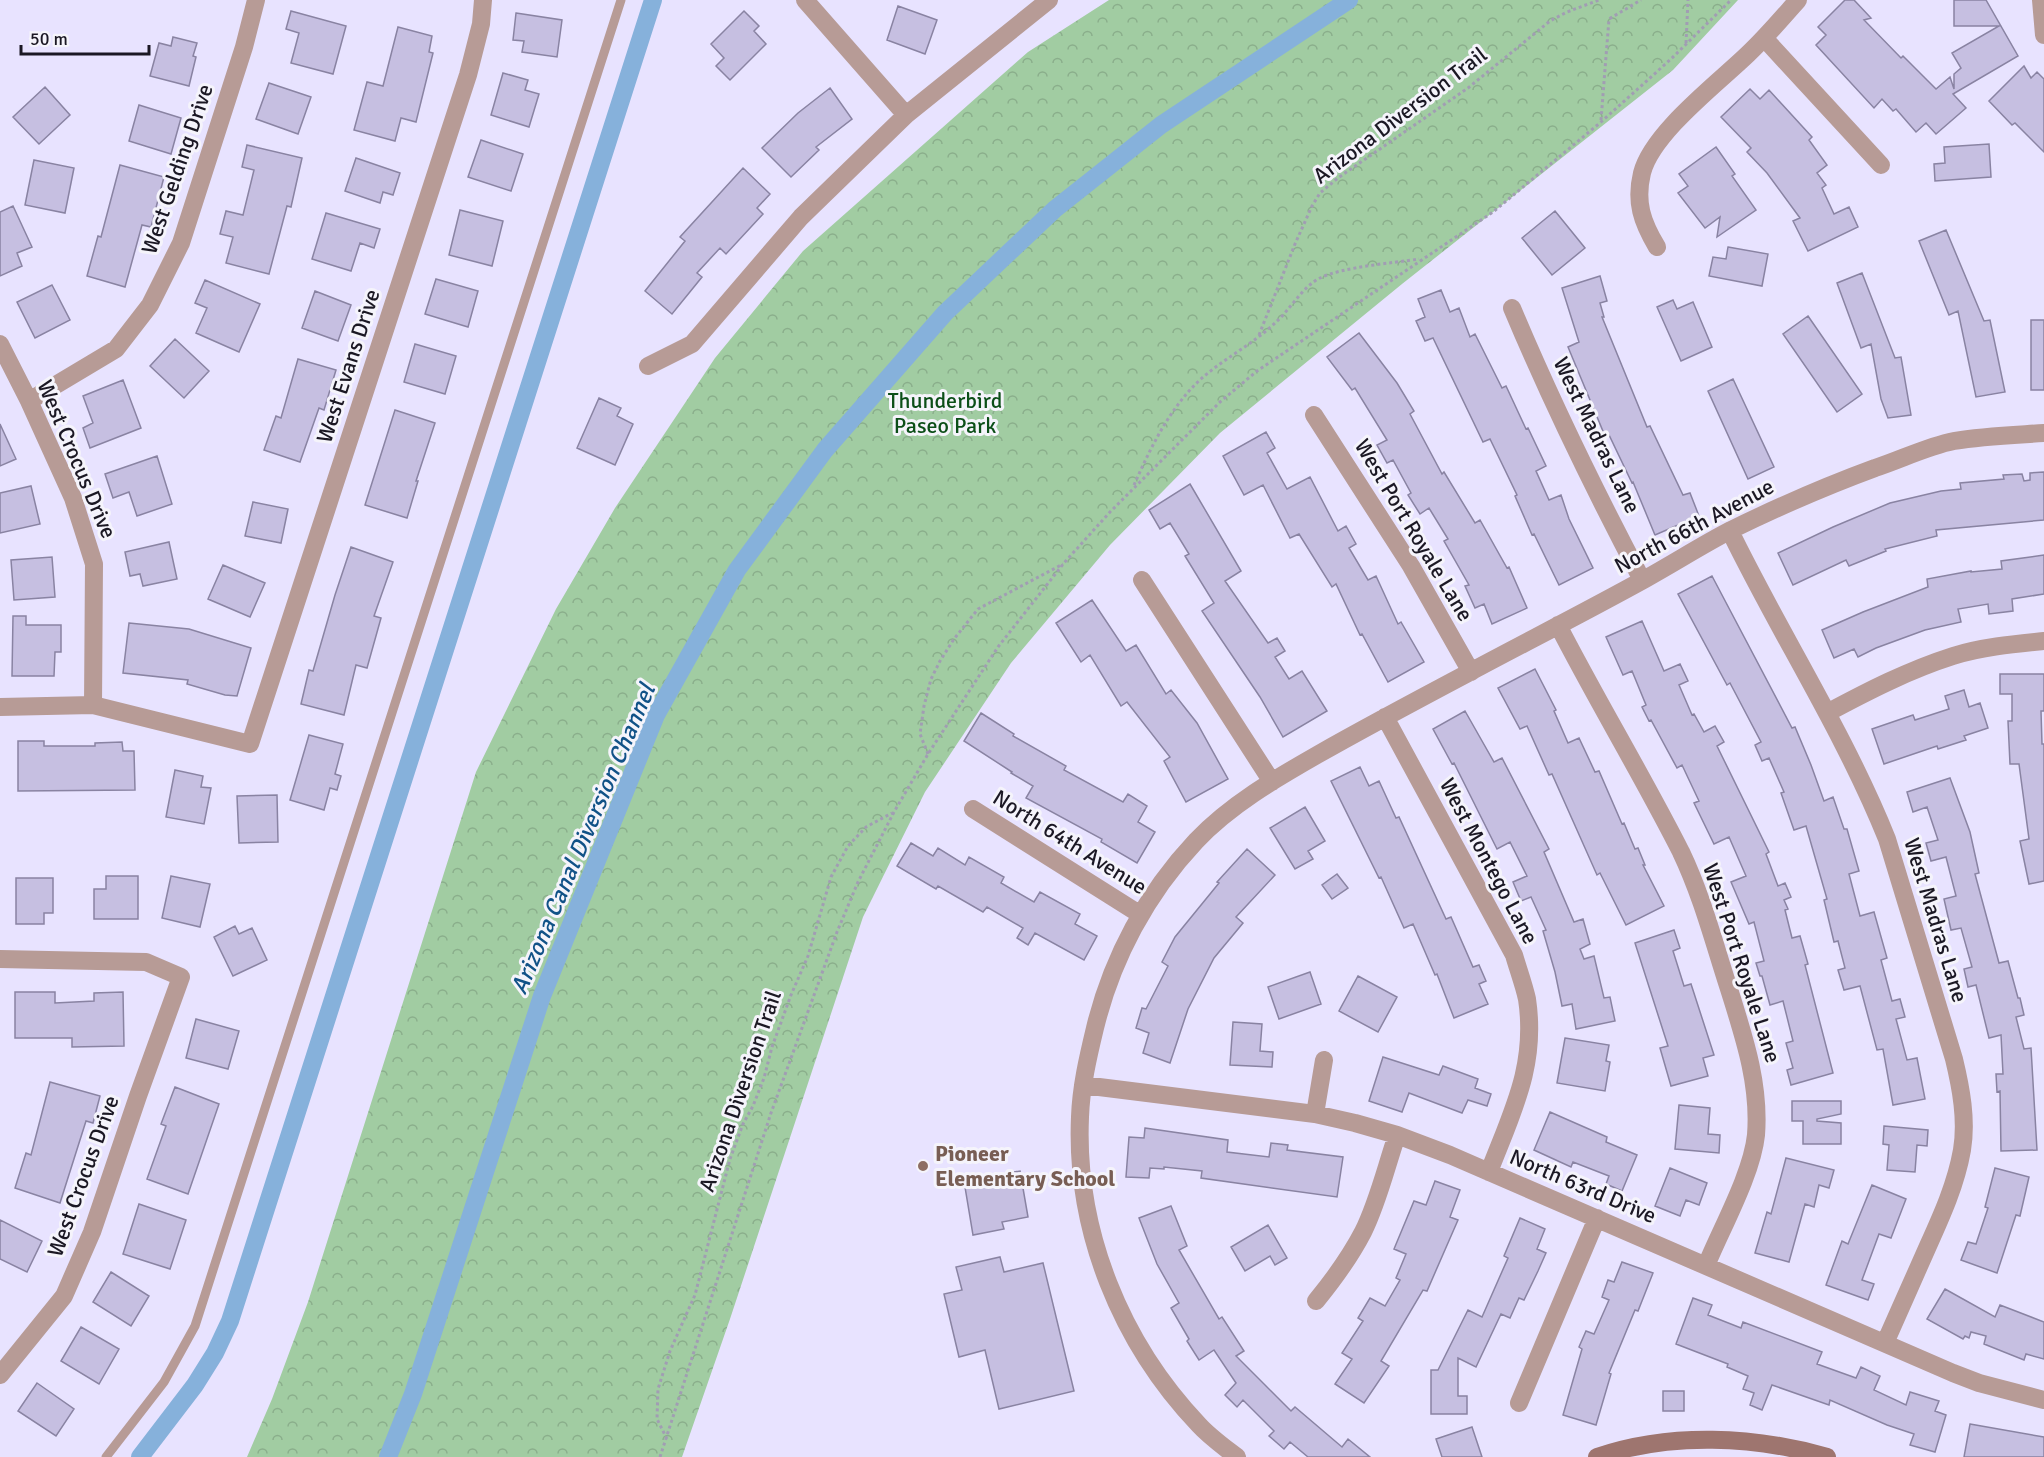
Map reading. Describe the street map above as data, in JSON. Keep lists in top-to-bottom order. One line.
{"streets":{"street":["West Gelding Drive","West Evans Drive","West Madras Lane","West Crocus Drive","North 66th Avenue","West Port Royale Lane","North 64th Avenue","West Montego Lane","North 63rd Drive"],"path":["Arizona Diversion Trail"]},"crossings":[["West Gelding Drive","West Crocus Drive"],["West Evans Drive","West Crocus Drive"],["West Madras Lane","North 66th Avenue"],["West Madras Lane","North 63rd Drive"],["North 66th Avenue","West Port Royale Lane"],["North 66th Avenue","North 64th Avenue"],["North 66th Avenue","West Montego Lane"],["North 66th Avenue","North 63rd Drive"],["West Port Royale Lane","North 63rd Drive"],["West Montego Lane","North 63rd Drive"]],"water":["Arizona Canal Diversion Channel"],"parks":["Thunderbird Paseo Park"],"places":["Pioneer Elementary School"],"scale_bar":"50 m"}
